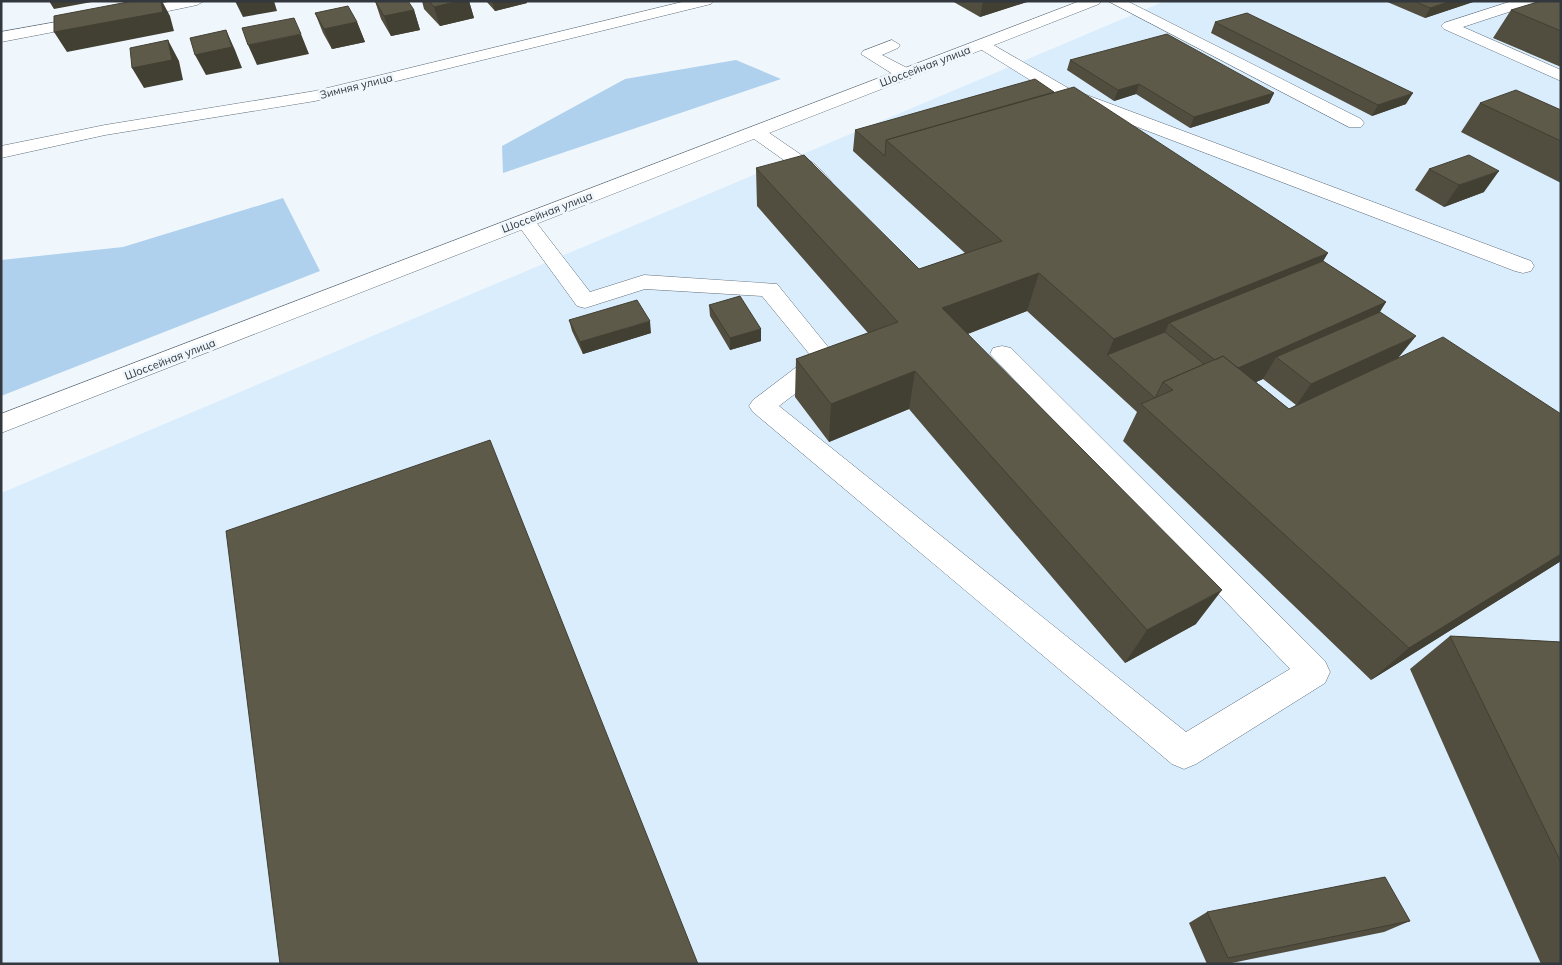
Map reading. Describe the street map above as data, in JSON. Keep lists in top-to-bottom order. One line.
{"streets":{"main road":["Шоссейная улица","Зимняя улица"]}}
